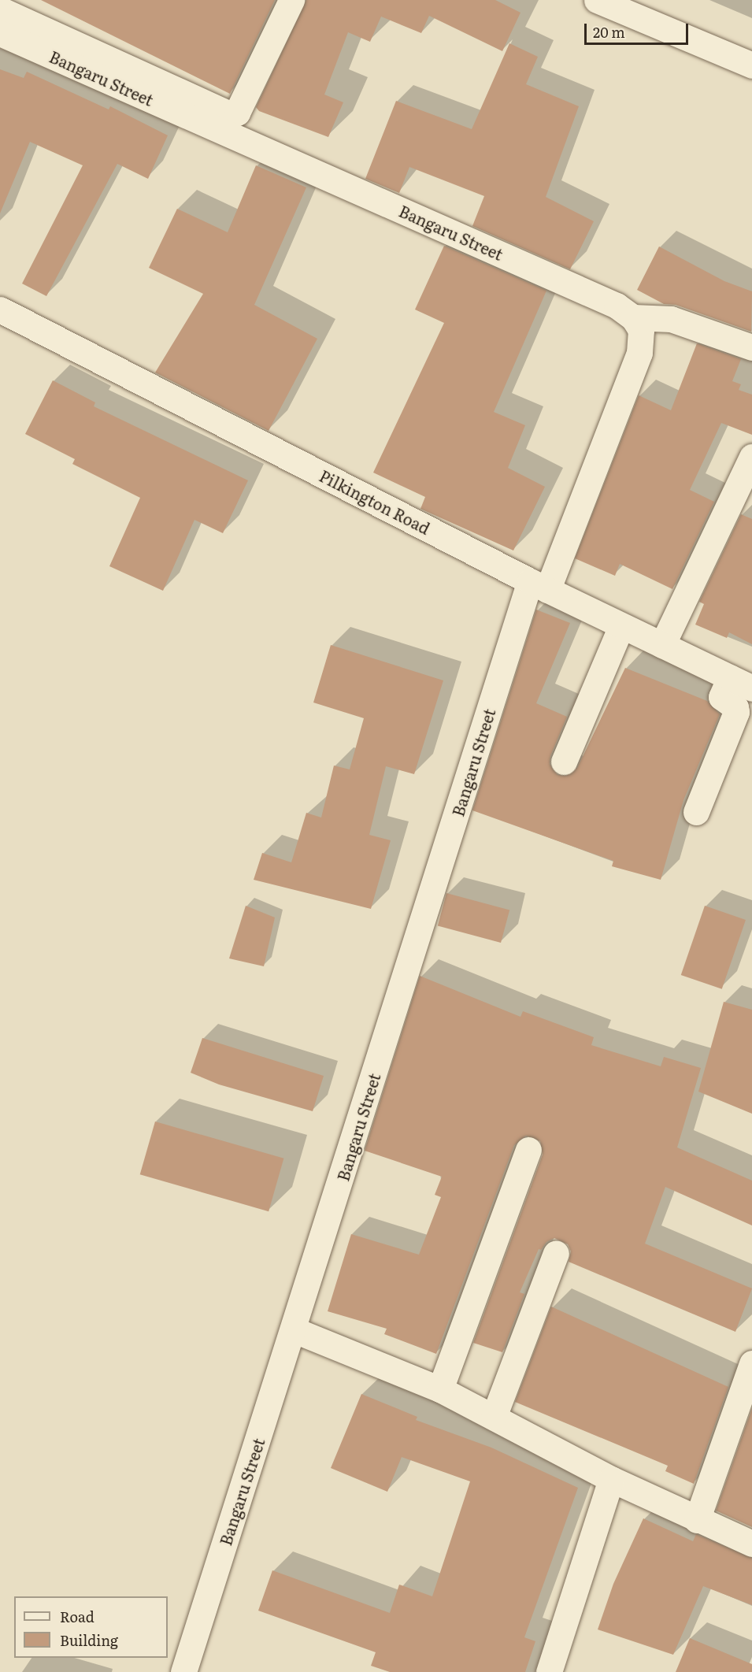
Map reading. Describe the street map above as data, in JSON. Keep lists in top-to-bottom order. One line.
{"streets":{"street":["Bangaru Street","Pilkington Road"]},"crossings":[["Bangaru Street","Pilkington Road"]],"legend":["Road","Building"],"scale_bar":"20 m"}
